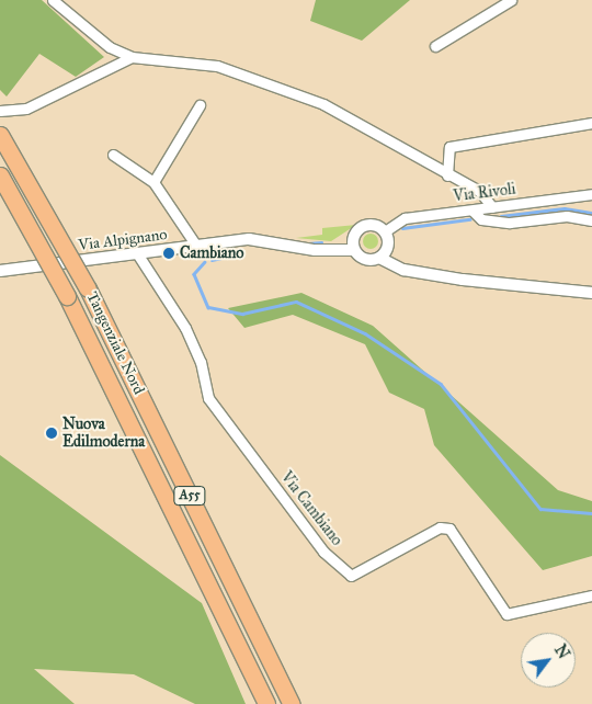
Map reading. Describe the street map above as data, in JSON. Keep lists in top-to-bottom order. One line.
{"streets":{"highway":["Tangenziale Nord","A55"],"street":["Via Rivoli","Via Alpignano","Via Cambiano"]},"crossings":[["Via Alpignano","Via Cambiano"]],"places":["Cambiano","Nuova Edilmoderna"],"north":"top right"}
